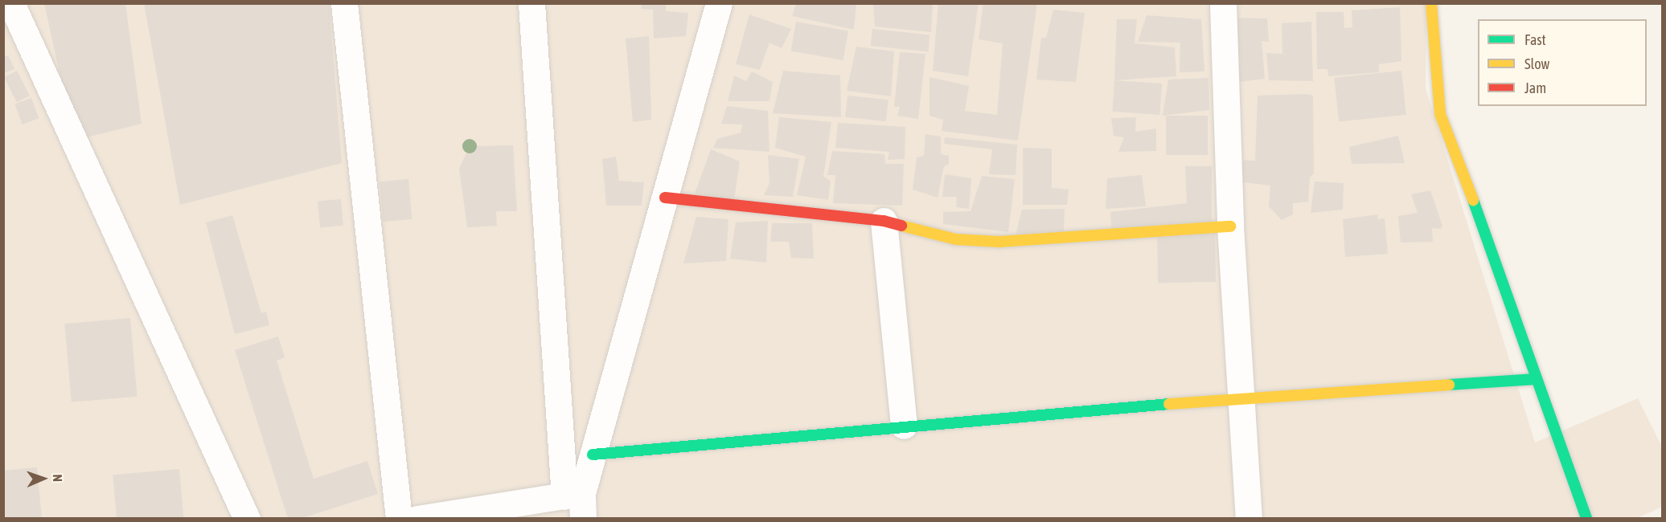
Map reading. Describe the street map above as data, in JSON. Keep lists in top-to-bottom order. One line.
{"legend":["Fast","Slow","Jam"],"north":"right"}
